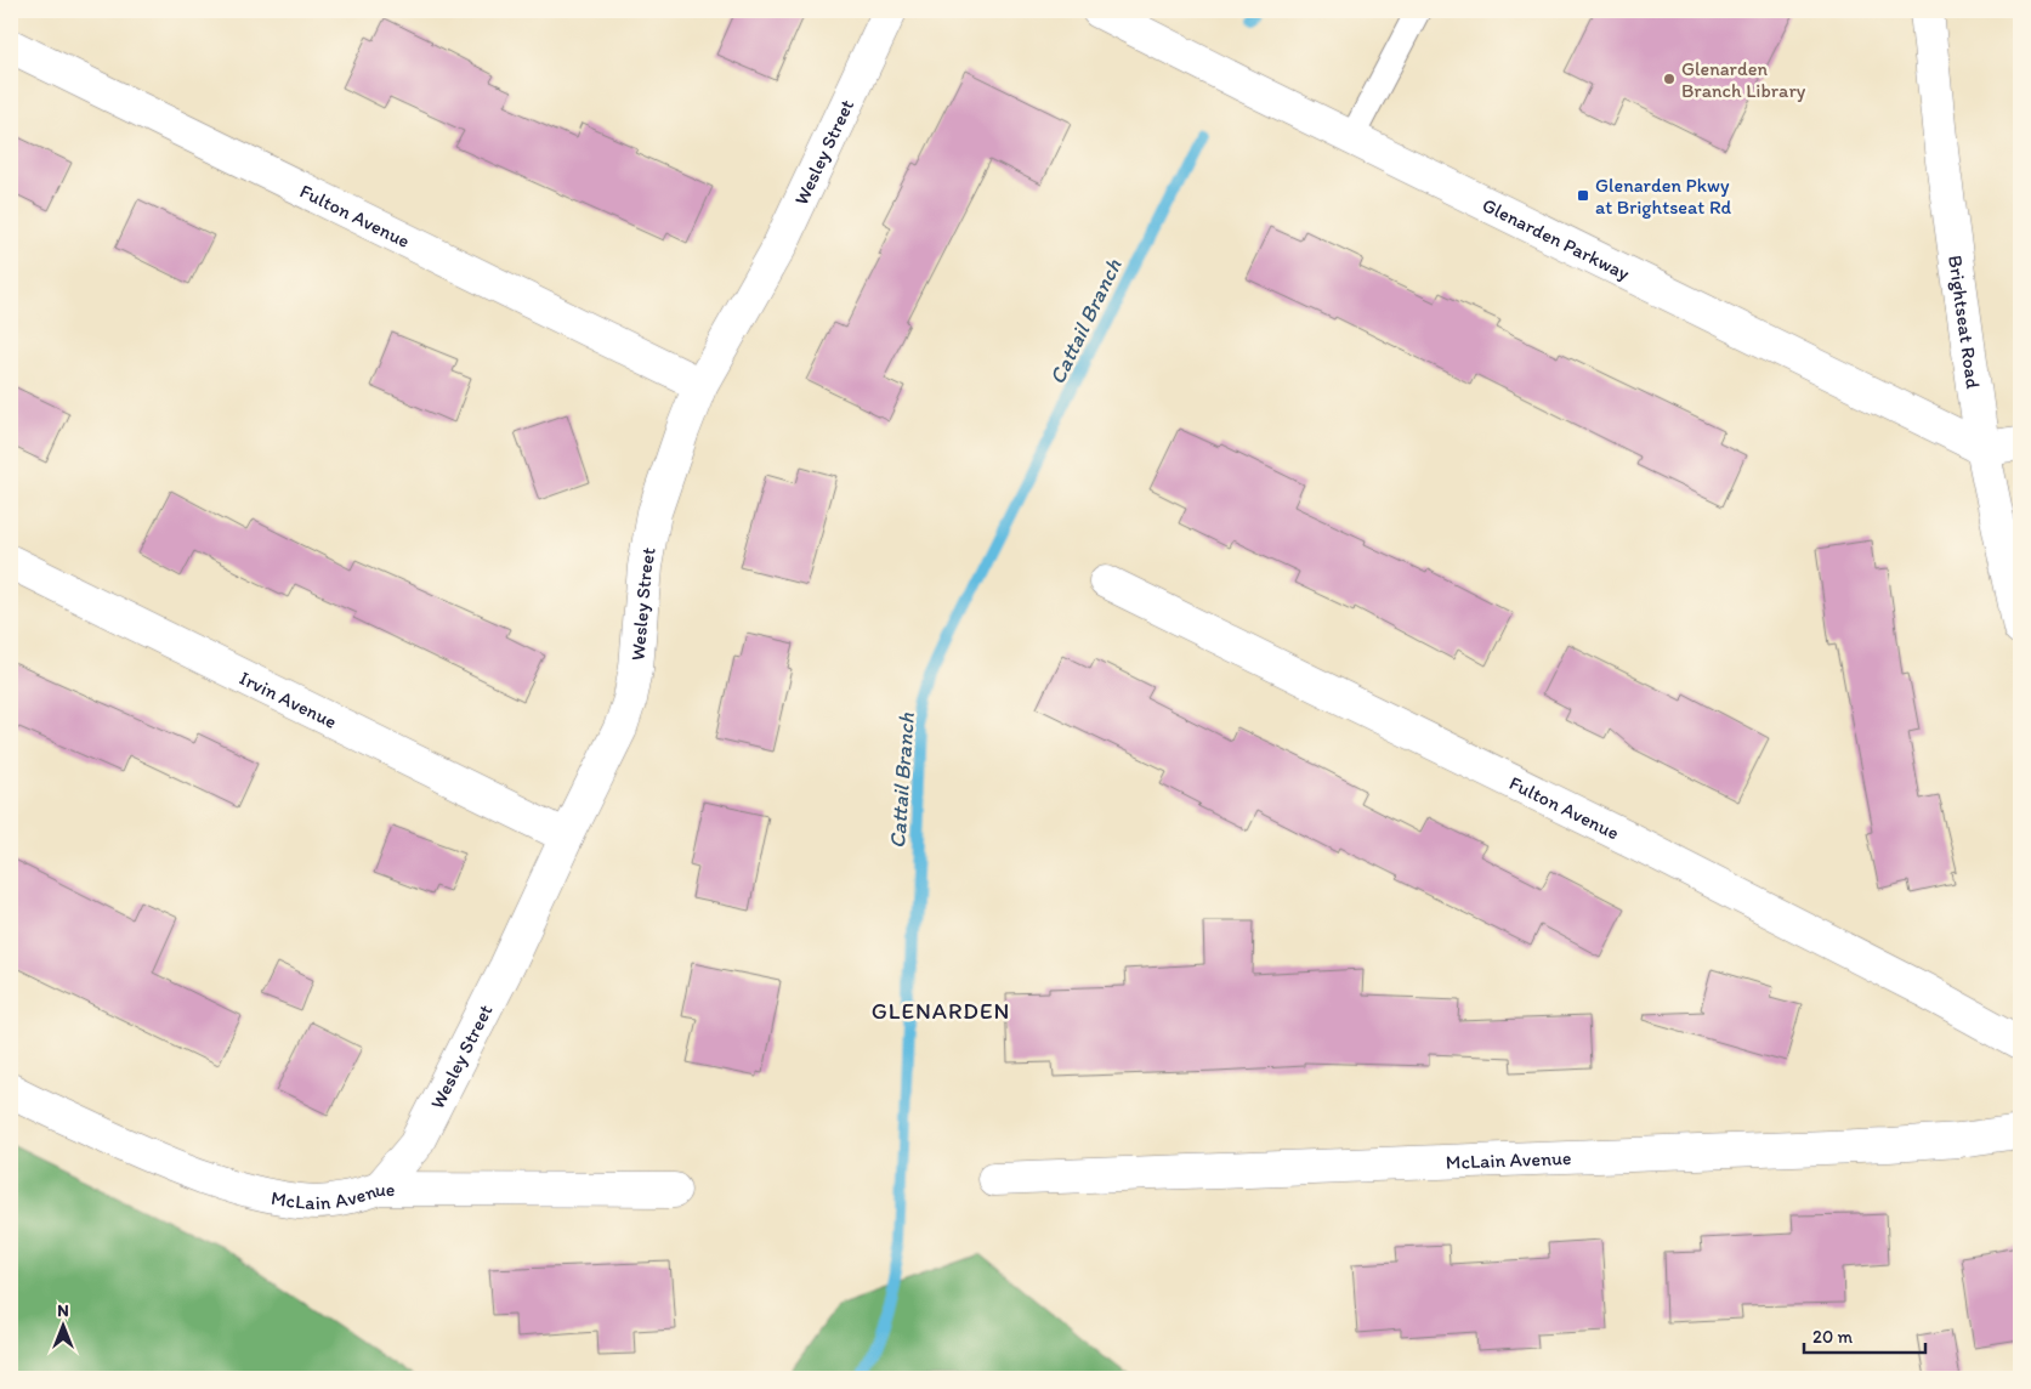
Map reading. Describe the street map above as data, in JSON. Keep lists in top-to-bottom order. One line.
{"streets":{"street":["Wesley Street","Fulton Avenue","Glenarden Parkway","Brightseat Road","Irvin Avenue","McLain Avenue"]},"crossings":[["Wesley Street","Fulton Avenue"],["Wesley Street","Irvin Avenue"],["Wesley Street","McLain Avenue"],["Glenarden Parkway","Brightseat Road"]],"districts":["GLENARDEN"],"water":["Cattail Branch"],"places":{"other":["Glenarden Branch Library"],"transit":["Glenarden Pkwy at Brightseat Rd"]},"scale_bar":"20 m","north":"top"}
